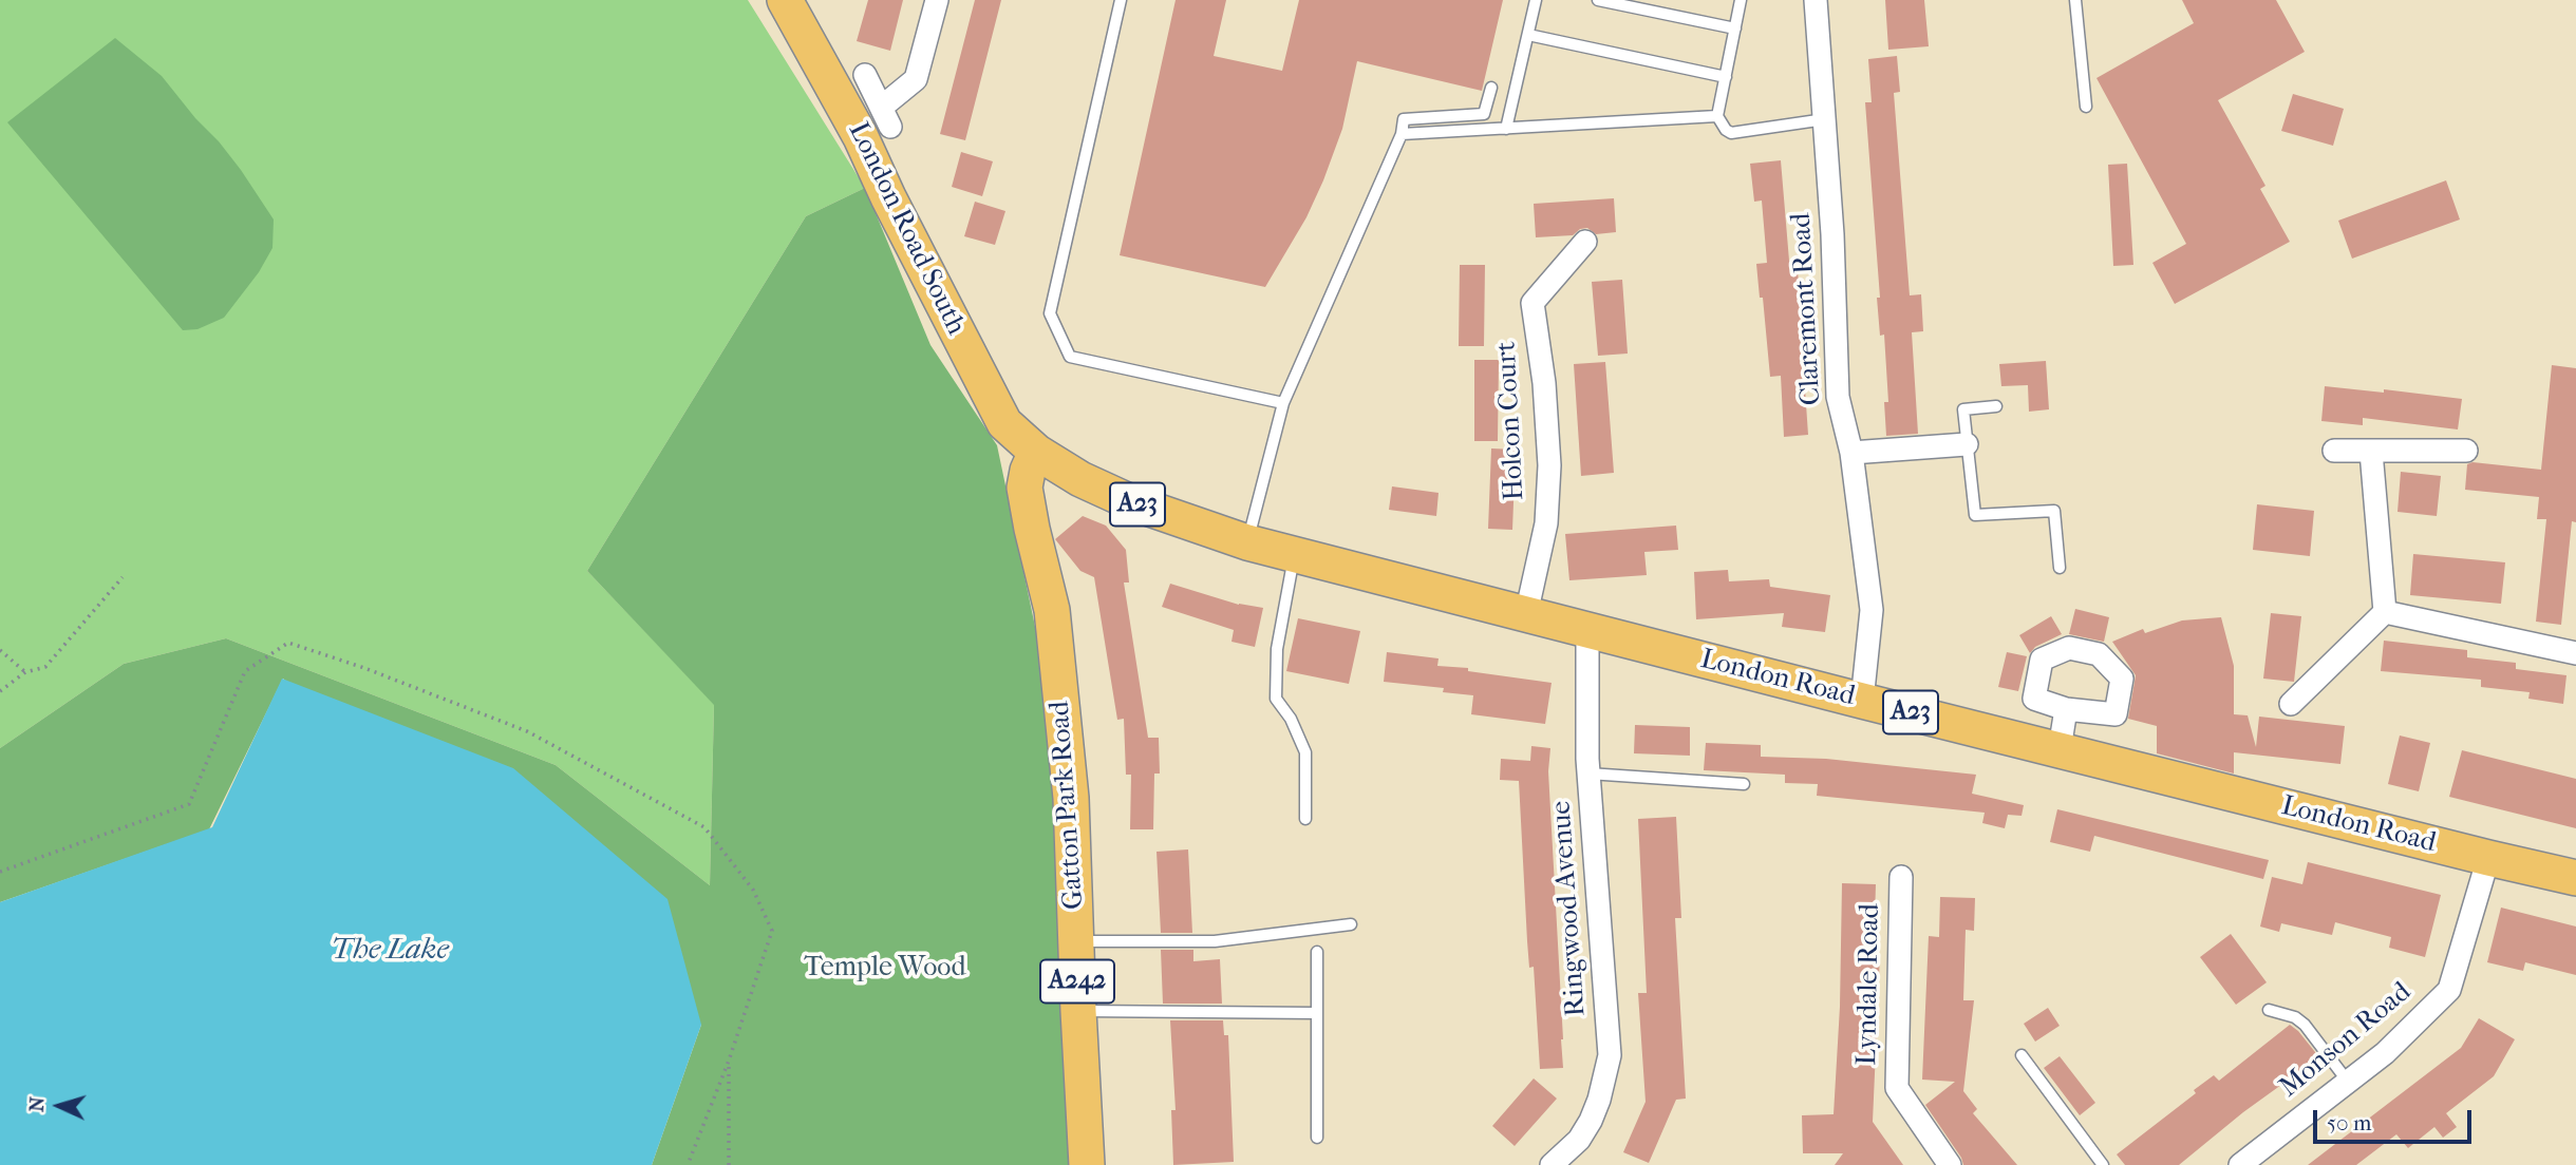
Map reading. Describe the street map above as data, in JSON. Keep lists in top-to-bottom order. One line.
{"streets":{"main road":["London Road South","A23","London Road","Gatton Park Road","A242"],"street":["Claremont Road","Holcon Court","Ringwood Avenue","Lyndale Road","Monson Road"]},"crossings":[["London Road South","London Road"],["London Road South","Gatton Park Road"],["Claremont Road","London Road"],["Holcon Court","London Road"],["London Road","Gatton Park Road"],["London Road","Ringwood Avenue"],["London Road","Monson Road"]],"water":["The Lake"],"parks":["Temple Wood"],"scale_bar":"50 m","north":"left"}
